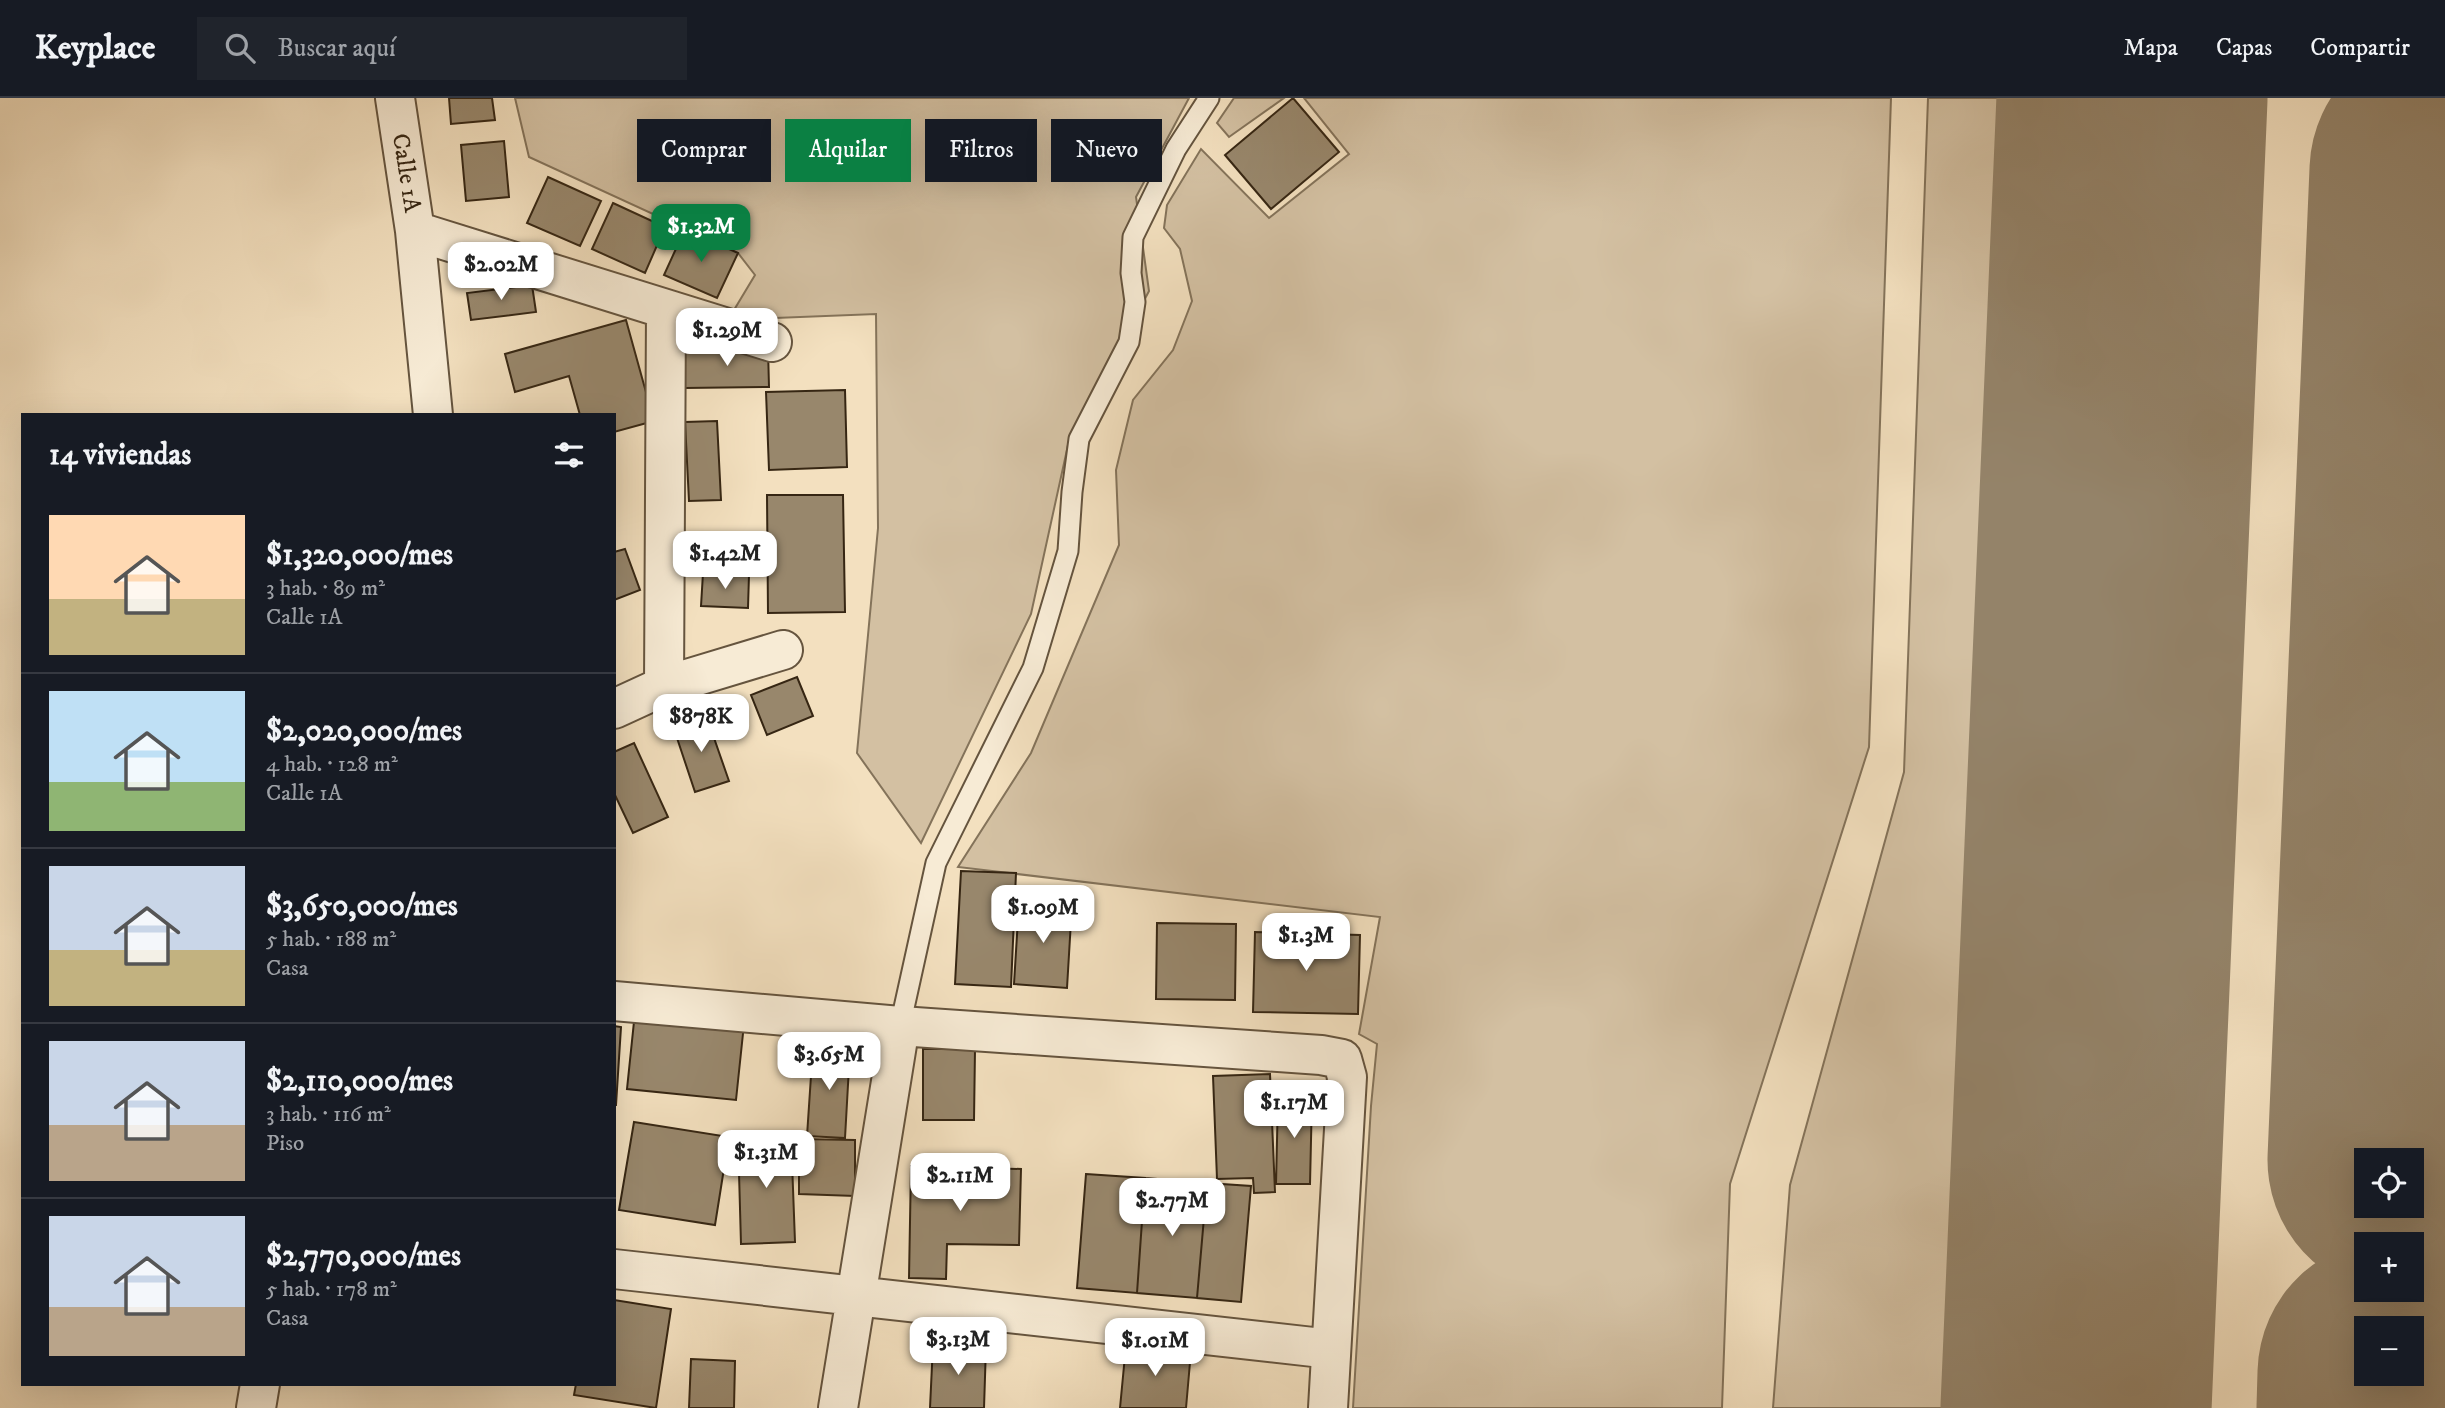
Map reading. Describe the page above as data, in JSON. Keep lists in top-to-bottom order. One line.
{"streets":{"street":["Calle 1A"]},"page":{"header":"Keyplace","search":"Buscar aquí","nav":["Mapa","Capas","Compartir"],"chip":["Comprar","Alquilar","Filtros","Nuevo"],"price":["$1.32M","$2.02M","$1.29M","$1.42M","$878K","$1.09M","$1.3M","$3.65M","$1.17M","$1.31M","$2.11M","$2.77M","$3.13M","$1.01M"],"heading":"14 viviendas","list":[{"name":"$1,320,000/mes","note":"3 hab. · 89 m² · Calle 1A"},{"name":"$2,020,000/mes","note":"4 hab. · 128 m² · Calle 1A"},{"name":"$3,650,000/mes","note":"5 hab. · 188 m² · Casa"},{"name":"$2,110,000/mes","note":"3 hab. · 116 m² · Piso"},{"name":"$2,770,000/mes","note":"5 hab. · 178 m² · Casa"}],"map_buttons":["+","−"]}}
